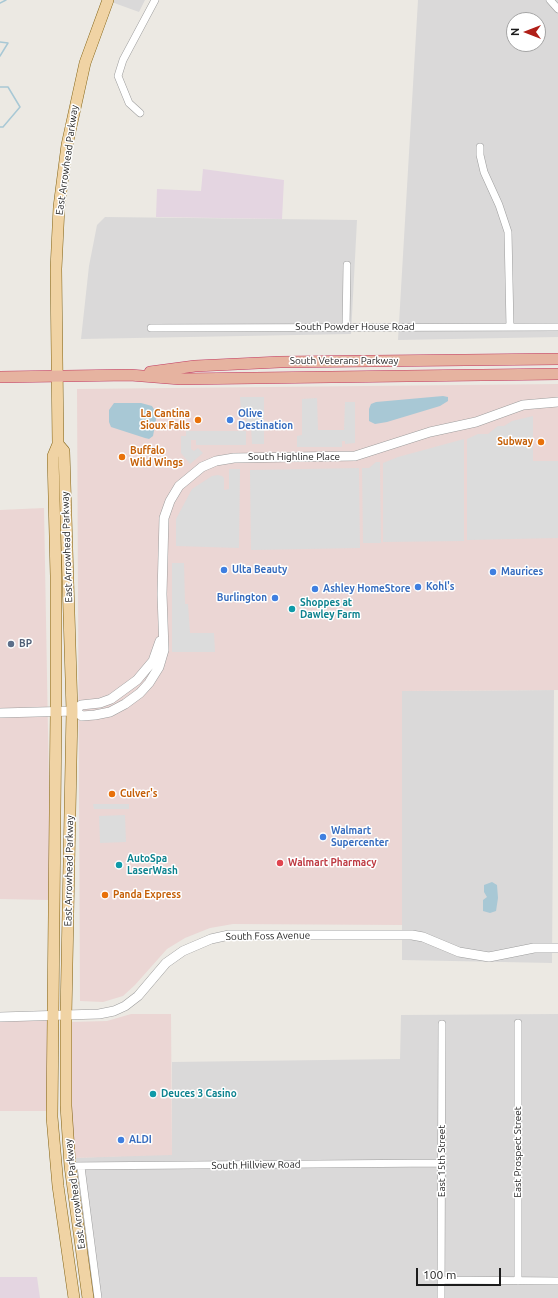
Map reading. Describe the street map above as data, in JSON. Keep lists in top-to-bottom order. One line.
{"streets":{"highway":["South Veterans Parkway"],"main road":["East Arrowhead Parkway"],"street":["South Powder House Road","South Highline Place","South Foss Avenue","East Prospect Street","East 15th Street","South Hillview Road"]},"crossings":[["East Arrowhead Parkway","South Veterans Parkway"],["East Arrowhead Parkway","South Highline Place"],["East Arrowhead Parkway","South Foss Avenue"],["East Arrowhead Parkway","South Hillview Road"],["East 15th Street","South Hillview Road"]],"places":["La Cantina Sioux Falls","Olive Destination","Subway","Buffalo Wild Wings","Ulta Beauty","Maurices","Kohl's","Ashley HomeStore","Burlington","Shoppes at Dawley Farm","BP","Culver's","Walmart Supercenter","Walmart Pharmacy","AutoSpa LaserWash","Panda Express","Deuces 3 Casino","ALDI"],"scale_bar":"100 m","north":"left"}
